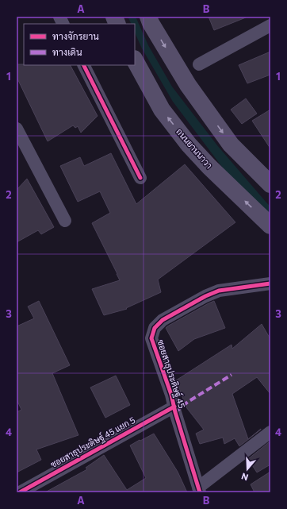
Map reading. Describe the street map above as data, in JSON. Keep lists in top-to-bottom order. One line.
{"streets":{"main road":["ถนนยานนาวา"],"street":["ซอยสาธุประดิษฐ์ 45","ซอยสาธุประดิษฐ์ 45 แยก 5"]},"crossings":[["ซอยสาธุประดิษฐ์ 45","ซอยสาธุประดิษฐ์ 45 แยก 5"]],"legend":["ทางจักรยาน","ทางเดิน"],"north":"bottom","grid":{"columns":["A","B"],"rows":["1","2","3","4"]}}
